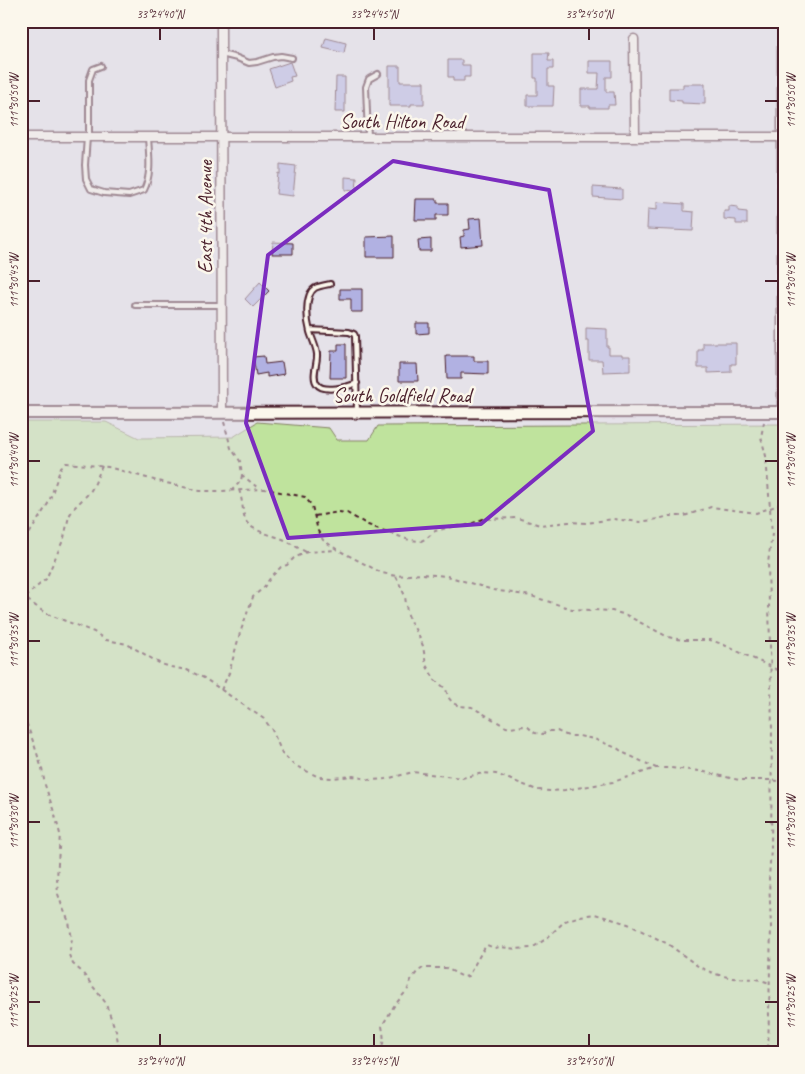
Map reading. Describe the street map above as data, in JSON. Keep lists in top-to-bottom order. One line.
{"streets":{"main road":["South Goldfield Road"],"street":["South Hilton Road","East 4th Avenue"]},"crossings":[["South Hilton Road","East 4th Avenue"],["East 4th Avenue","South Goldfield Road"]],"coordinates":["33°24'40\"N","33°24'45\"N","33°24'50\"N","111°30'50\"W","111°30'45\"W","111°30'40\"W","111°30'35\"W","111°30'30\"W","111°30'25\"W"]}
